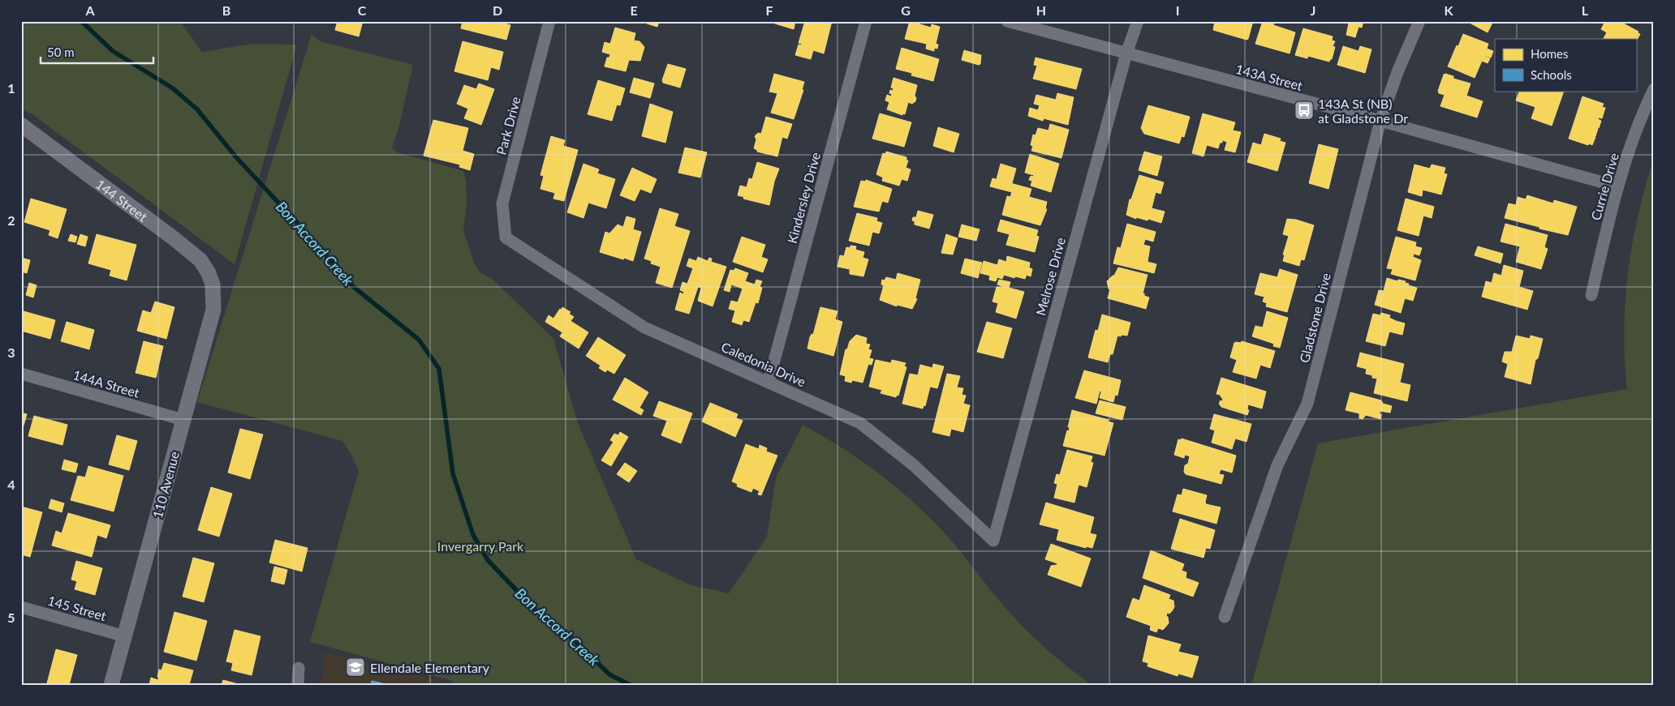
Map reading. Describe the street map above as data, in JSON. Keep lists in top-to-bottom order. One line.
{"streets":{"street":["143A Street","Park Drive","Currie Drive","Kindersley Drive","144 Street","Melrose Drive","Gladstone Drive","Caledonia Drive","144A Street","110 Avenue","145 Street"]},"crossings":[["143A Street","Currie Drive"],["143A Street","Melrose Drive"],["143A Street","Gladstone Drive"],["Park Drive","Caledonia Drive"],["Kindersley Drive","Caledonia Drive"],["144 Street","110 Avenue"],["Melrose Drive","Caledonia Drive"],["144A Street","110 Avenue"],["110 Avenue","145 Street"]],"water":["Bon Accord Creek"],"parks":["Invergarry Park"],"places":{"bus stop":["143A St (NB) at Gladstone Dr"],"school or university":["Ellendale Elementary"]},"legend":["Homes","Schools"],"scale_bar":"50 m","grid":{"columns":["A","B","C","D","E","F","G","H","I","J","K","L"],"rows":["1","2","3","4","5"]}}
